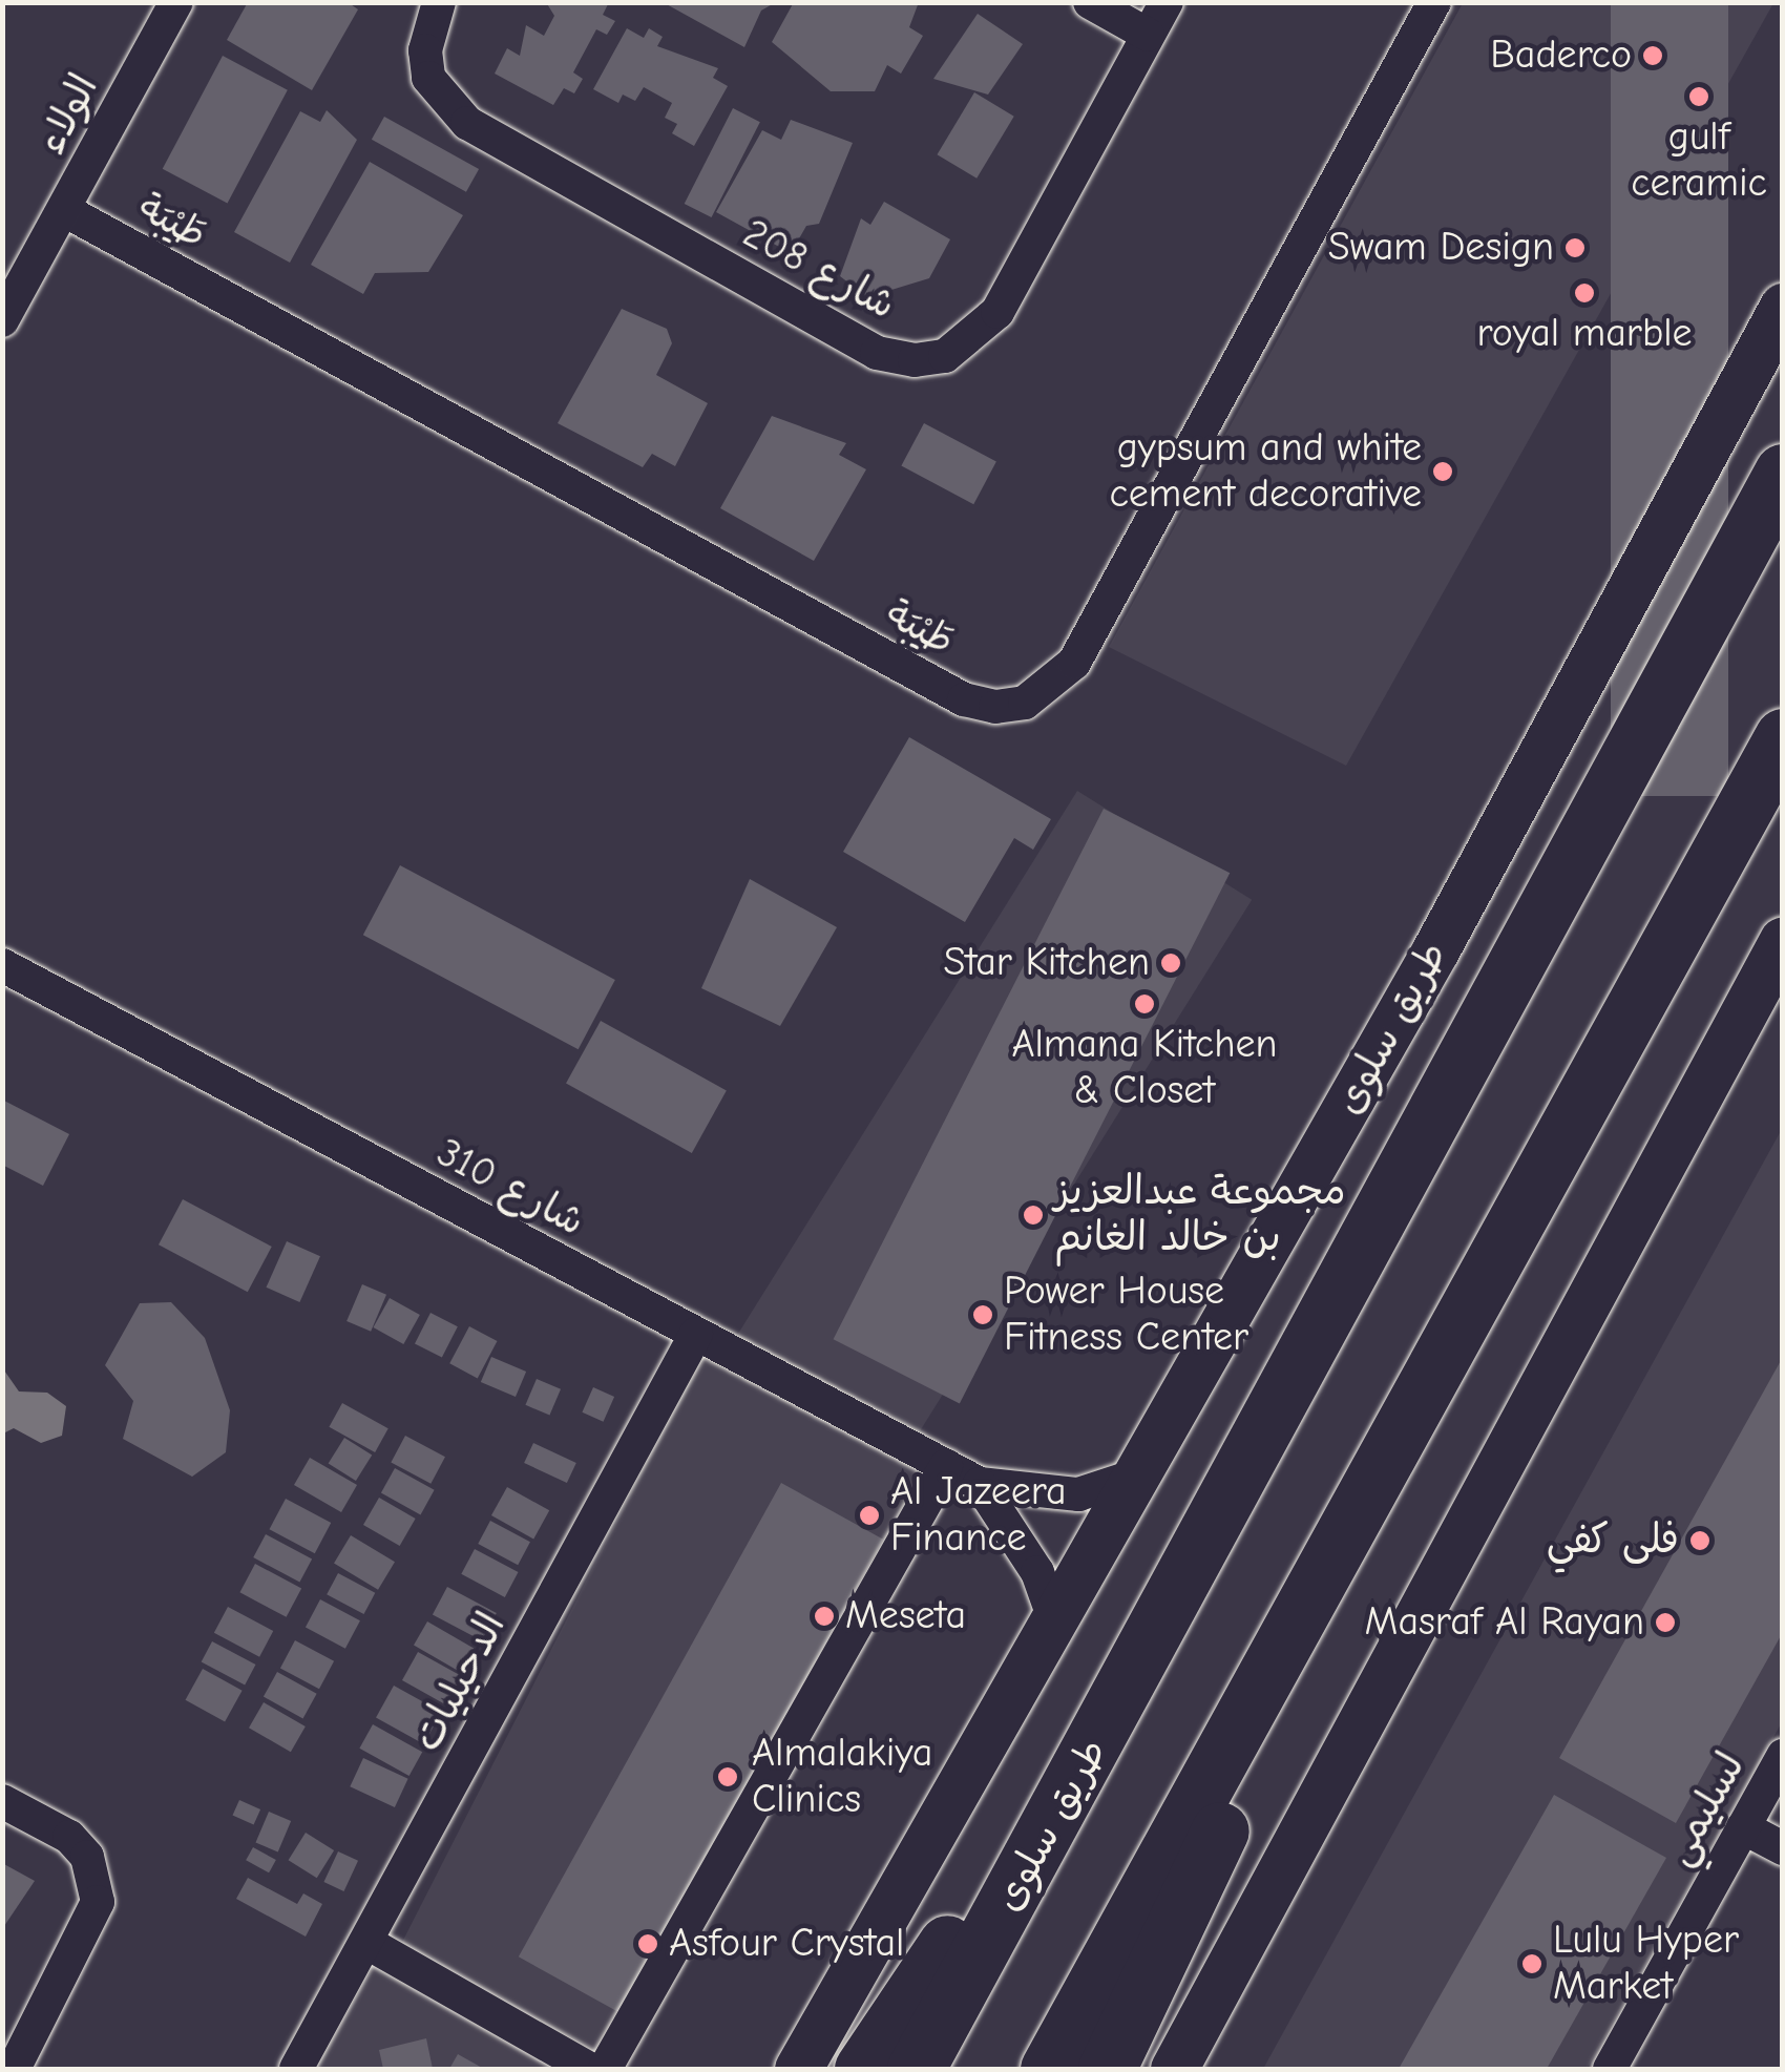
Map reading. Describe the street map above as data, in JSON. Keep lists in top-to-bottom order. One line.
{"streets":{"highway":["طريق سلوى"],"street":["الولاء","طَيْبَة","شارع 208","شارع 310","الدحيليات","لسليمي"]},"crossings":[["الولاء","طَيْبَة"],["طريق سلوى","شارع 310"],["شارع 310","الدحيليات"]],"places":["Baderco","gulf ceramic","Swam Design","royal marble","gypsum and white cement decorative","Star Kitchen","Almana Kitchen & Closet","مجموعة عبدالعزيز بن خالد الغانم","Power House Fitness Center","Al Jazeera Finance","فلى كفي","Meseta","Masraf Al Rayan","Almalakiya Clinics","Asfour Crystal","Lulu Hyper Market"]}
